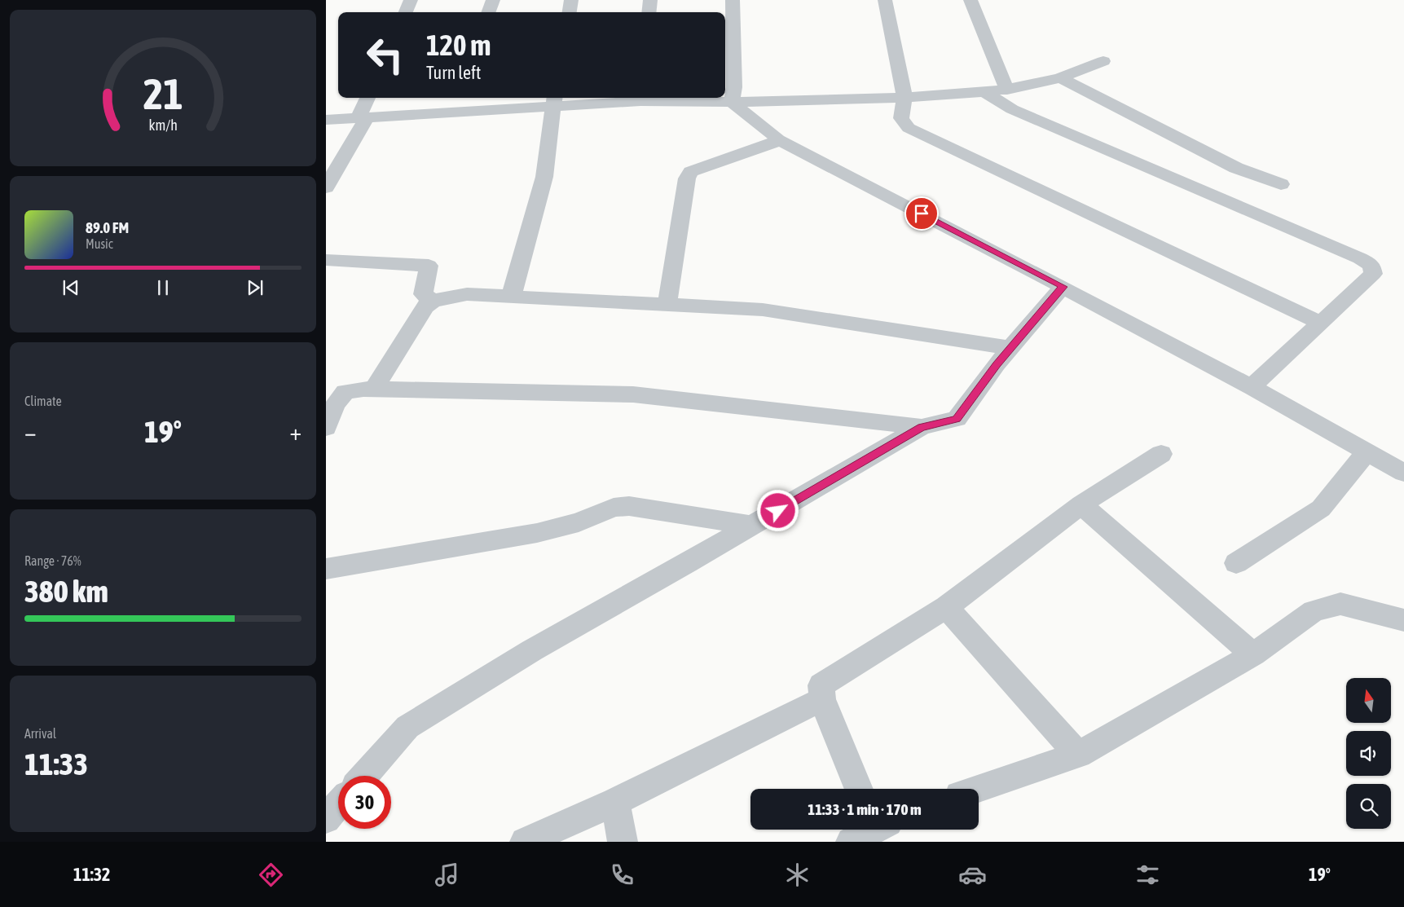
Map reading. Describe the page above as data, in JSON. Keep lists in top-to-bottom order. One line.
{"north":"top","page":{"turn":["120 m","Turn left"],"song":["89.0 FM","Music"],"tile":["Climate",["Range · 76%","380 km"],["Arrival","11:33"]],"heat":["−","19°","+"],"limit":"30","trip":"11:33 · 1 min · 170 m","tabs":["11:32","19°"],"gauge":["21","km/h"]}}
